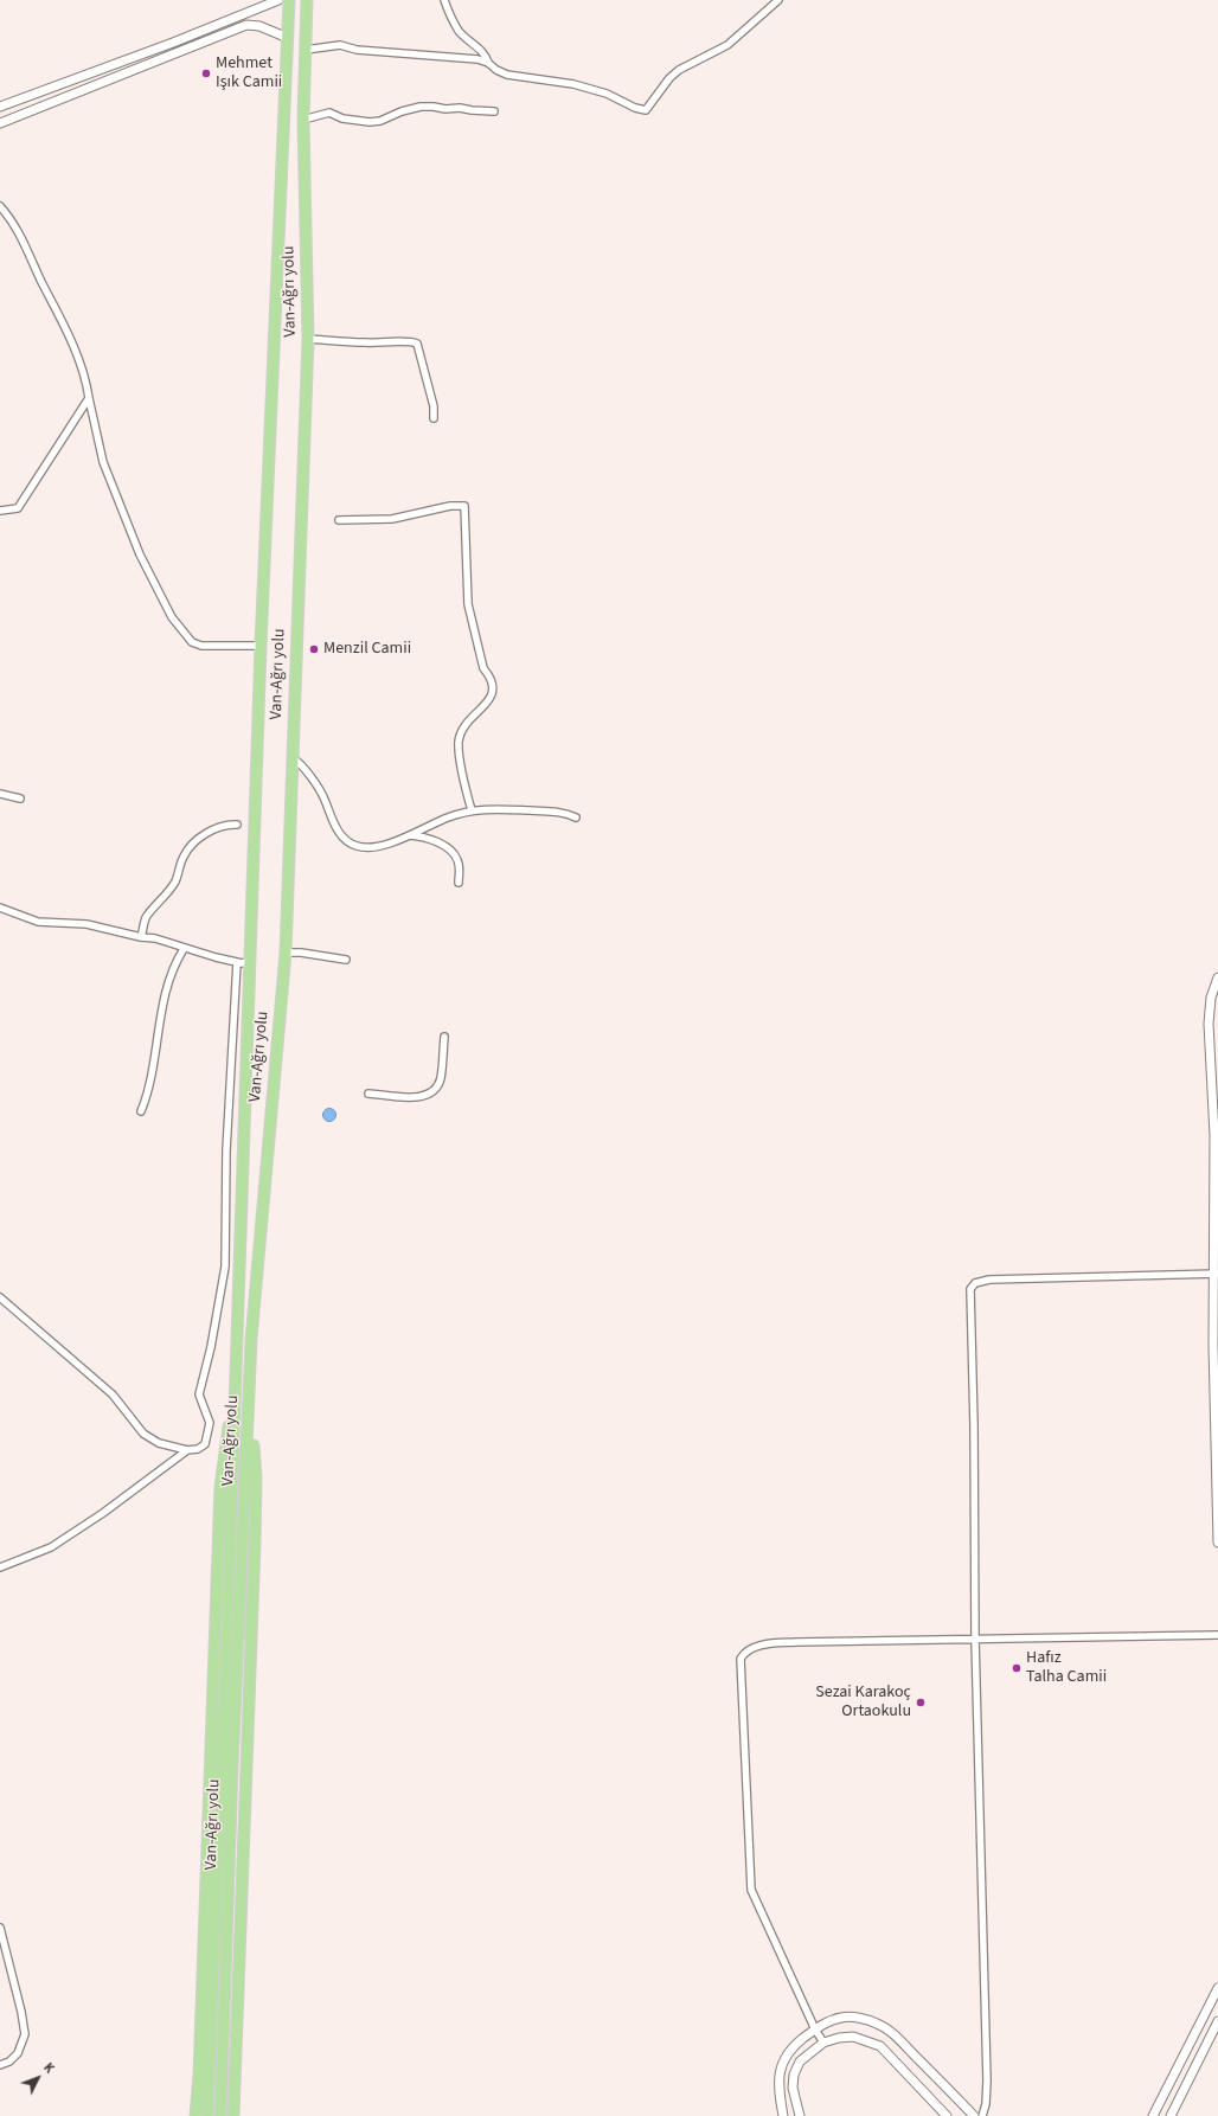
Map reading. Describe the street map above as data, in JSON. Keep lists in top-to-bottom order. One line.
{"streets":{"highway":["Van-Ağrı yolu"]},"places":["Mehmet Işık Camii","Menzil Camii","Hafız Talha Camii","Sezai Karakoç Ortaokulu"],"north":"top right"}
